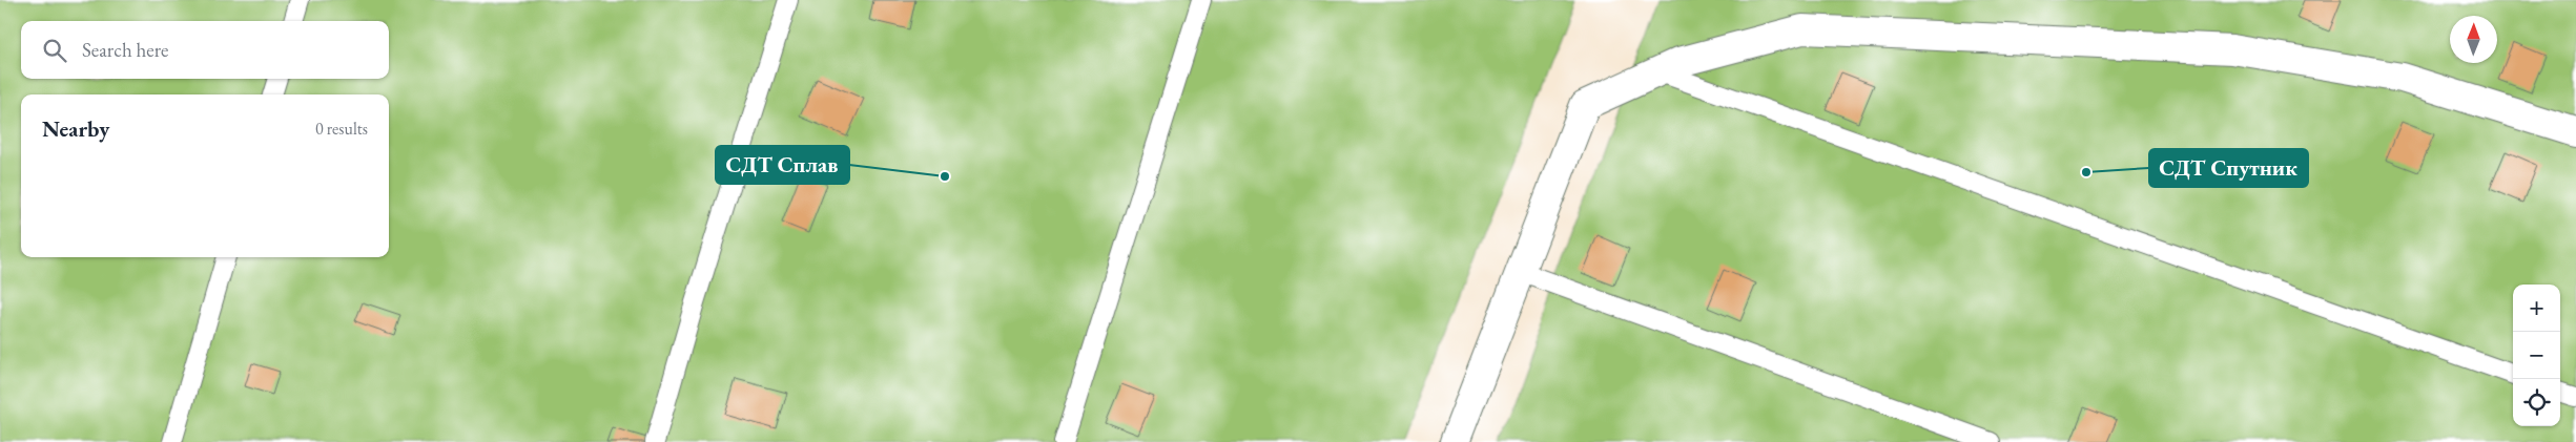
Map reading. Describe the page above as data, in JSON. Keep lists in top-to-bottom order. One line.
{"places":["СДТ Спутник","СДТ Сплав"],"north":"top","page":{"search":"Search here","heading":["Nearby","0 results"],"map_buttons":["+","−"]}}
